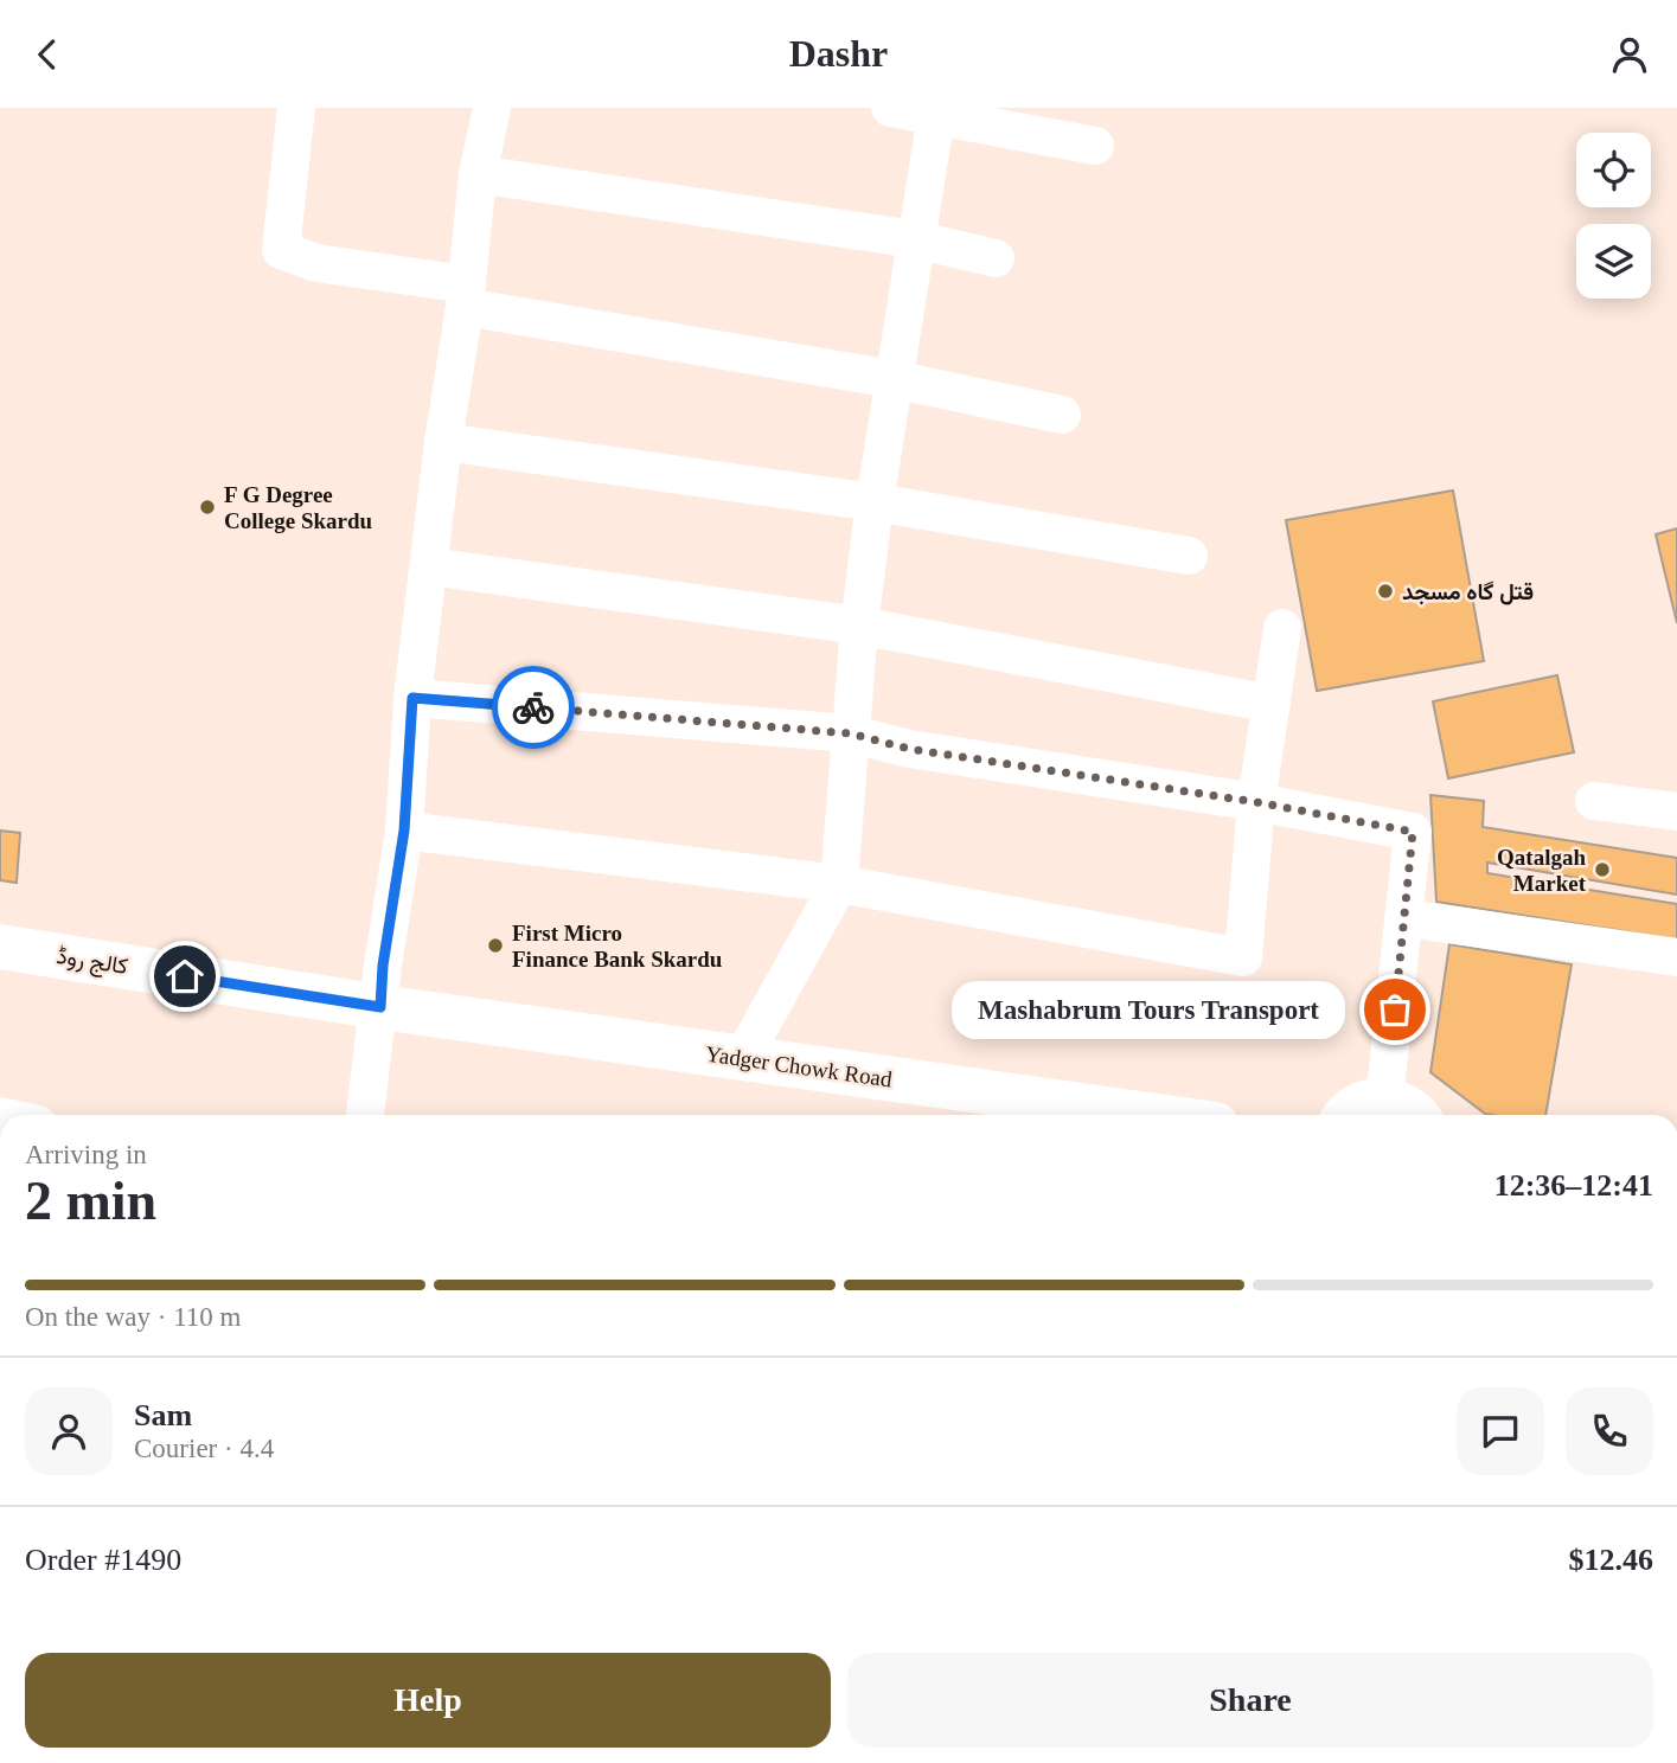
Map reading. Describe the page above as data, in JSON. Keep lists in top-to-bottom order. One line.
{"streets":{"highway":["کالج روڈ","Yadger Chowk Road"]},"crossings":[["کالج روڈ","Yadger Chowk Road"]],"places":["F G Degree College Skardu","قتل گاہ مسجد","Qatalgah Market","First Micro Finance Bank Skardu","Mashabrum Tours Transport"],"page":{"header":"Dashr","bubble":"Mashabrum Tours Transport","heading":["2 min","Arriving in","12:36–12:41"],"panel":["Sam","Courier · 4.4","Order #1490","$12.46"],"bar":"On the way · 110 m","buttons":["Help","Share"]}}
